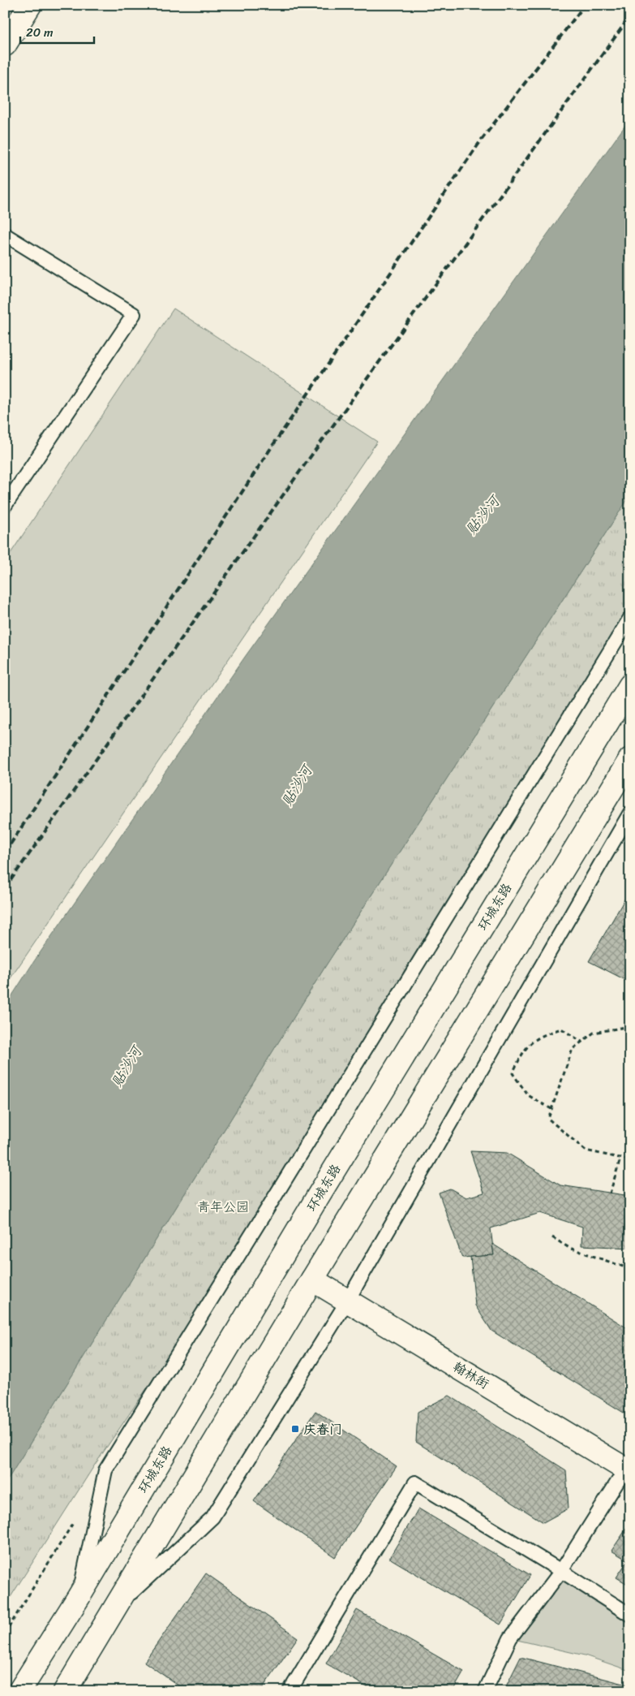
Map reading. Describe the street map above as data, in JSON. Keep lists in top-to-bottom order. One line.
{"streets":{"main road":["环城东路","翰林街"]},"water":["贴沙河"],"parks":["青年公园"],"places":{"transit":["庆春门"]},"scale_bar":"20 m"}
